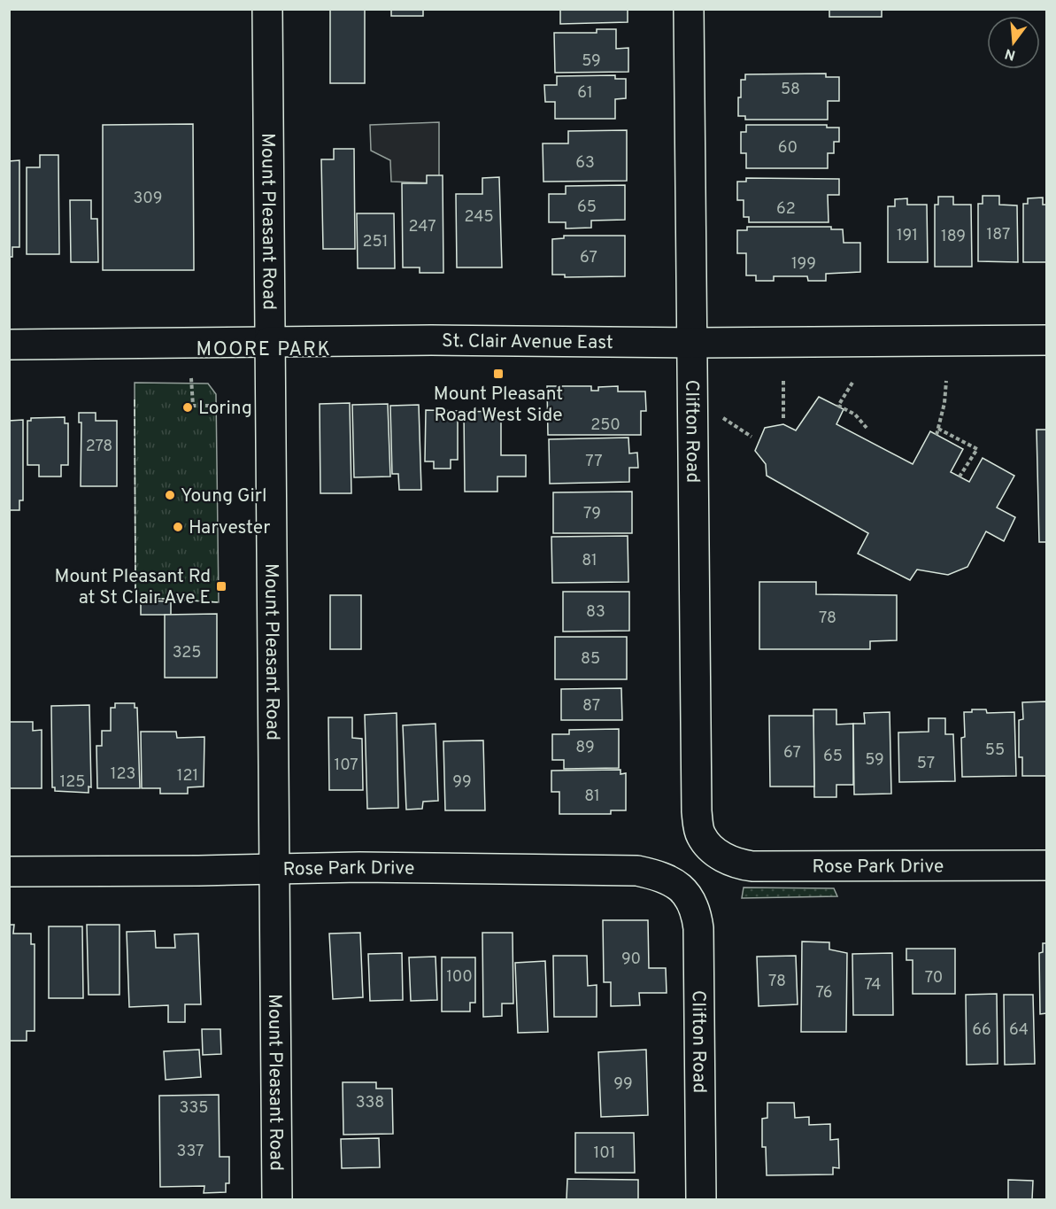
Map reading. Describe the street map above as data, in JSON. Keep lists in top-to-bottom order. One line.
{"streets":{"street":["Mount Pleasant Road","St. Clair Avenue East","Clifton Road","Rose Park Drive"]},"crossings":[["Mount Pleasant Road","St. Clair Avenue East"],["Mount Pleasant Road","Rose Park Drive"],["St. Clair Avenue East","Clifton Road"],["Clifton Road","Rose Park Drive"]],"districts":["MOORE PARK"],"places":{"transit":["Mount Pleasant Road West Side","Mount Pleasant Rd at St Clair Ave E"],"other":["Loring","Young Girl","Harvester"]},"house_numbers":["59","58","61","60","63","309","65","62","245","247","187","191","189","251","67","199","250","278","77","79","81","83","78","325","85","87","89","55","67","65","59","57","107","123","121","125","99","81","90","100","70","78","74","76","66","64","99","338","335","337","101"],"north":"bottom"}
